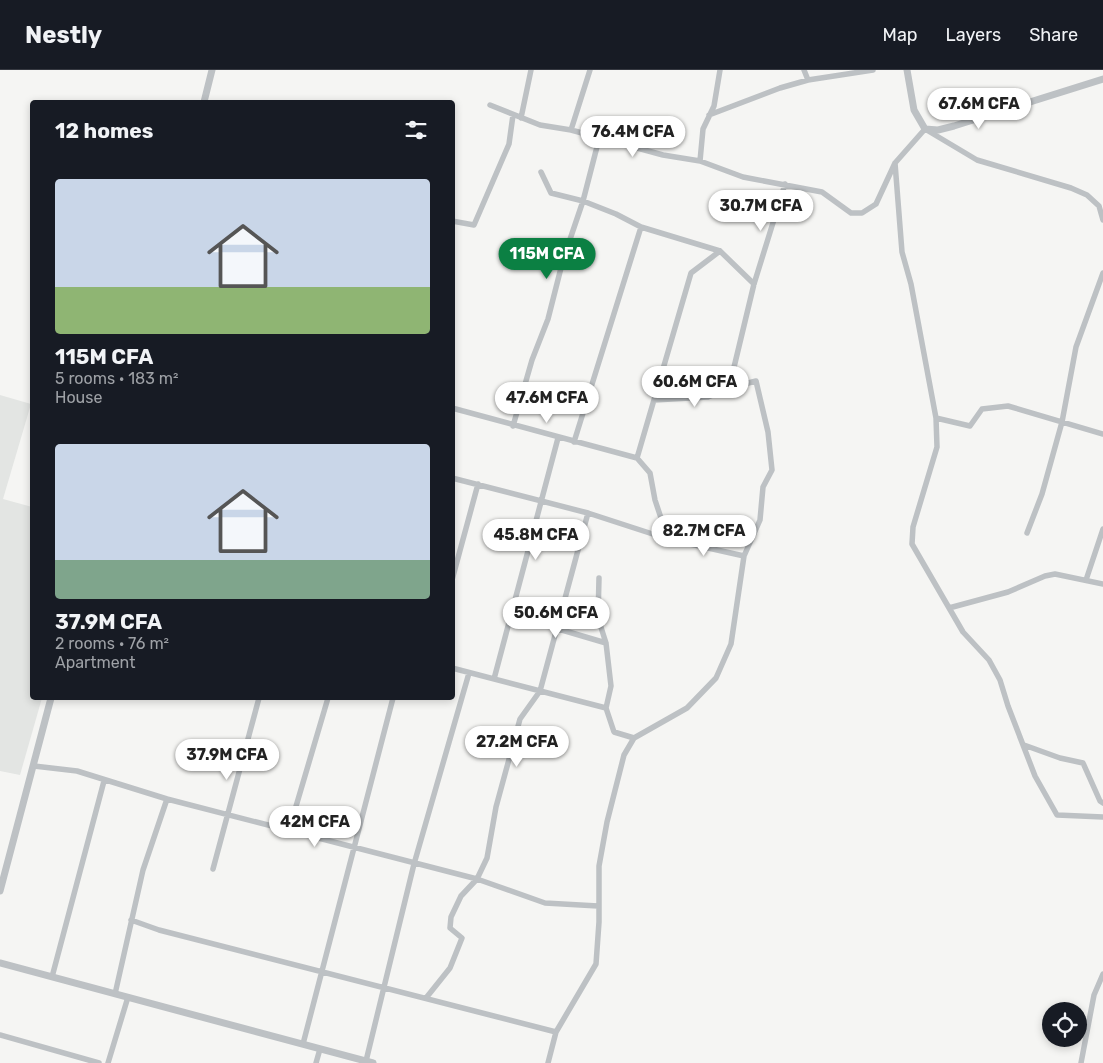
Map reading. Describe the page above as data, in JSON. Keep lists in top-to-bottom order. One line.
{"page":{"header":"Nestly","nav":["Map","Layers","Share"],"price":["67.6M CFA","76.4M CFA","30.7M CFA","115M CFA","60.6M CFA","47.6M CFA","82.7M CFA","45.8M CFA","50.6M CFA","27.2M CFA","37.9M CFA","42M CFA"],"heading":"12 homes","list":[{"name":"115M CFA","note":"5 rooms · 183 m² · House"},{"name":"37.9M CFA","note":"2 rooms · 76 m² · Apartment"}]}}
